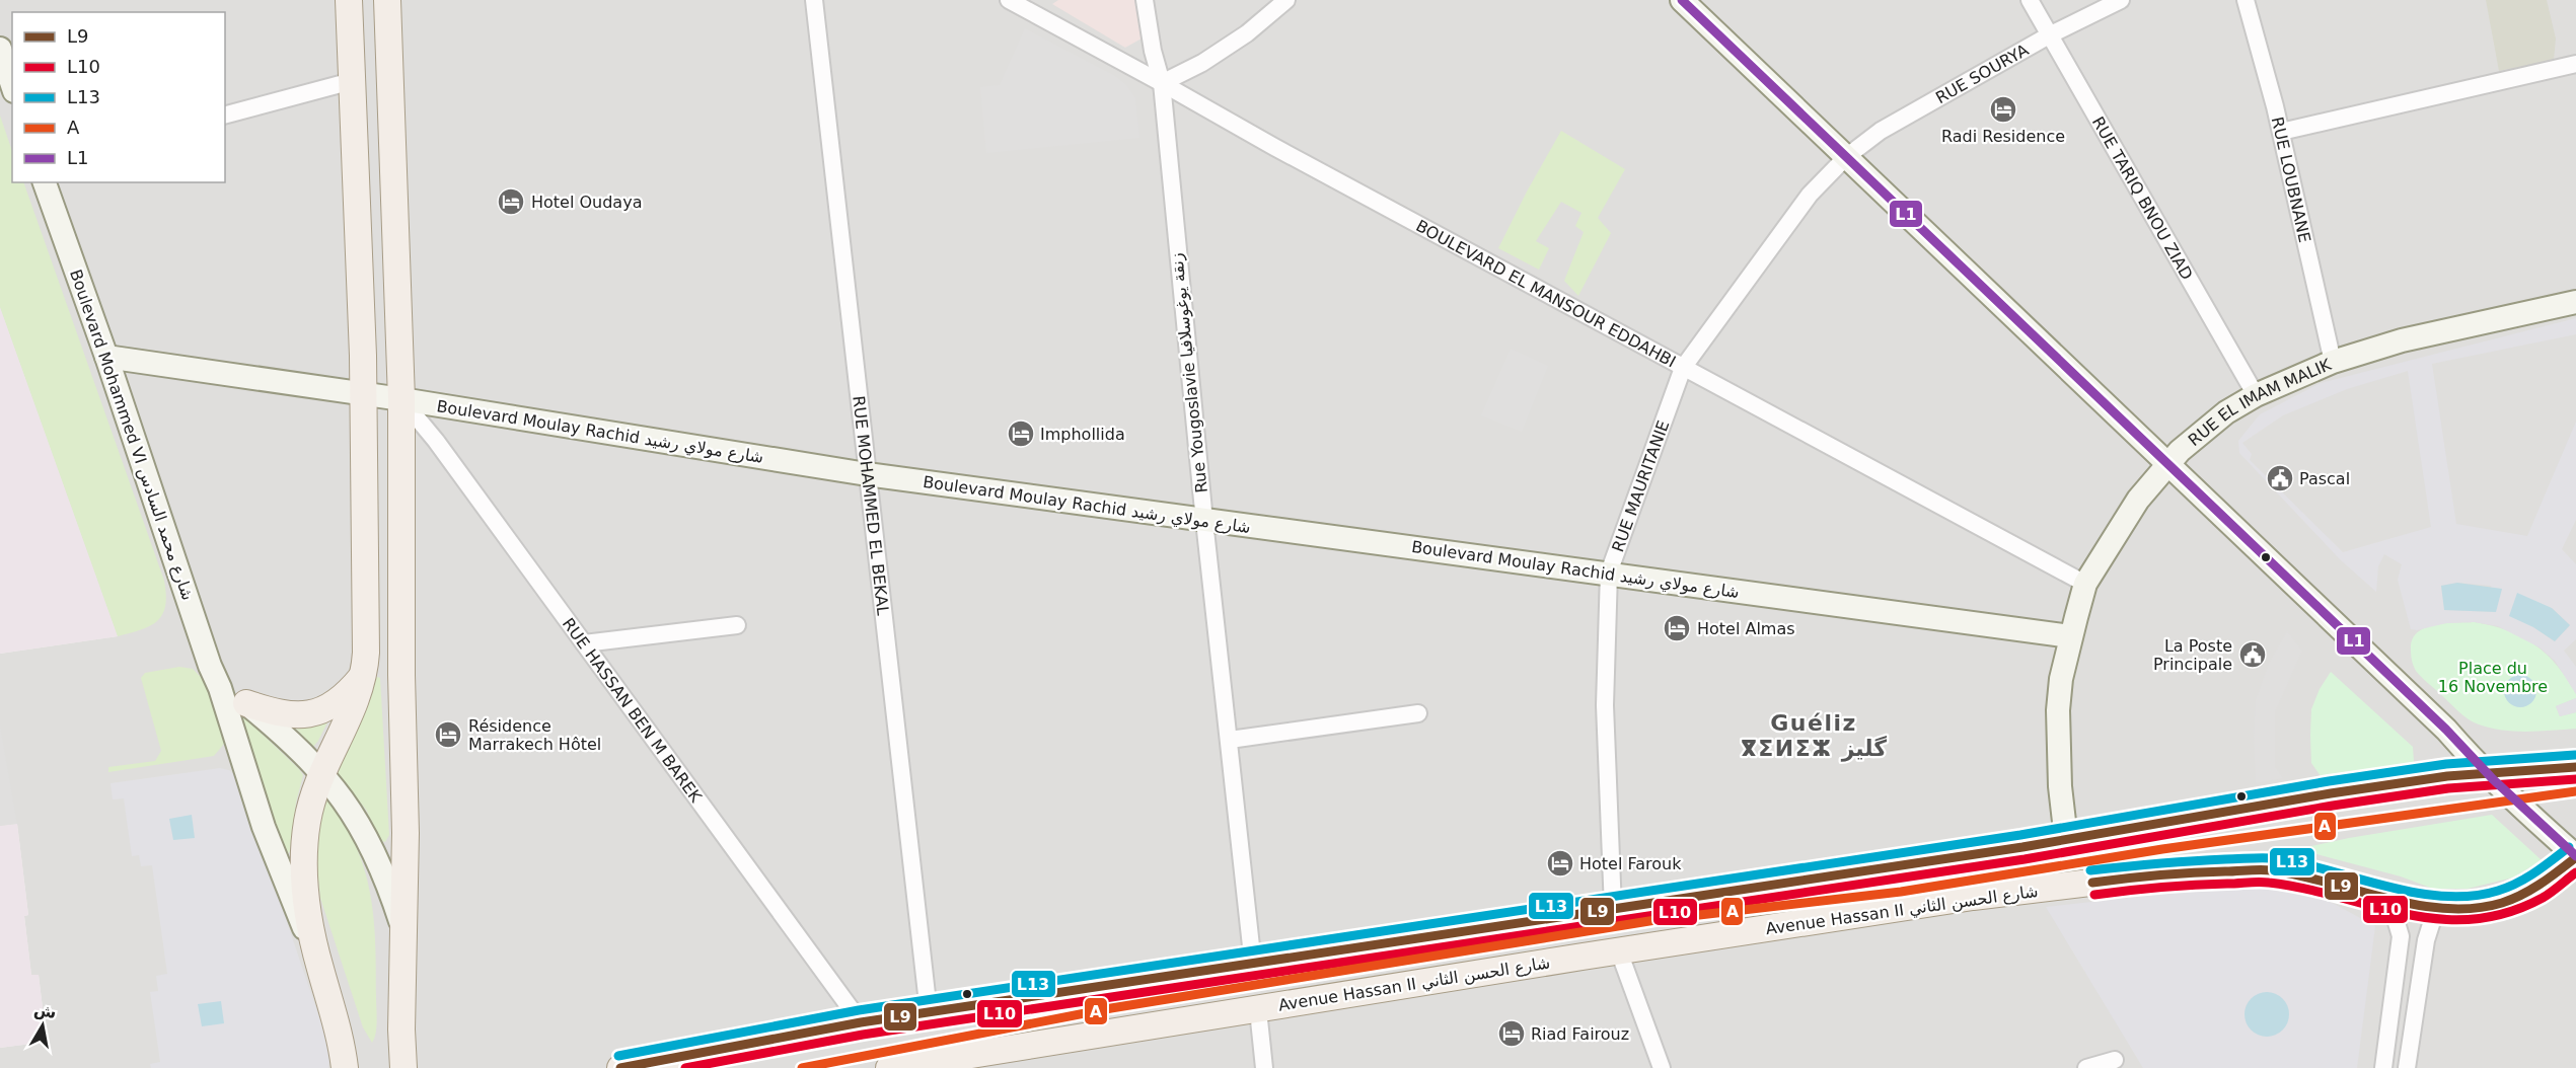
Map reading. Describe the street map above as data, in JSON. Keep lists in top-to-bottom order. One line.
{"streets":{"main road":["Boulevard Mohammed VI شارع محمد السادس","Avenue Hassan II شارع الحسن الثاني"],"street":["RUE SOURYA","RUE LOUBNANE","RUE TARIQ BNOU ZIAD","BOULEVARD EL MANSOUR EDDAHBI","Rue Yougoslavie زنقة يوغوسلافيا","RUE EL IMAM MALIK","Boulevard Moulay Rachid شارع مولاي رشيد","RUE MAURITANIE","RUE MOHAMMED EL BEKAL","RUE HASSAN BEN M BAREK"]},"crossings":[["RUE SOURYA","RUE TARIQ BNOU ZIAD"],["RUE SOURYA","RUE MAURITANIE"],["RUE LOUBNANE","RUE EL IMAM MALIK"],["RUE TARIQ BNOU ZIAD","RUE EL IMAM MALIK"],["BOULEVARD EL MANSOUR EDDAHBI","Rue Yougoslavie زنقة يوغوسلافيا"],["BOULEVARD EL MANSOUR EDDAHBI","RUE EL IMAM MALIK"],["BOULEVARD EL MANSOUR EDDAHBI","RUE MAURITANIE"],["Rue Yougoslavie زنقة يوغوسلافيا","Boulevard Moulay Rachid شارع مولاي رشيد"],["RUE EL IMAM MALIK","Boulevard Moulay Rachid شارع مولاي رشيد"],["Boulevard Moulay Rachid شارع مولاي رشيد","Boulevard Mohammed VI شارع محمد السادس"],["Boulevard Moulay Rachid شارع مولاي رشيد","RUE MAURITANIE"],["Boulevard Moulay Rachid شارع مولاي رشيد","RUE MOHAMMED EL BEKAL"],["Boulevard Moulay Rachid شارع مولاي رشيد","RUE HASSAN BEN M BAREK"]],"districts":["Guéliz ⴳⵉⵍⵉⵣ گليز"],"parks":["Place du 16 Novembre"],"places":{"hotel":["Radi Residence","Hotel Oudaya","Imphollida","Hotel Almas","Résidence Marrakech Hôtel","Hotel Farouk","Riad Fairouz"],"public building":["Pascal","La Poste Principale"]},"lines":["transit line L1","transit line L13","transit line L9","transit line L10","transit line A"],"legend":["L9","L10","L13","A","L1"],"north":"top"}
